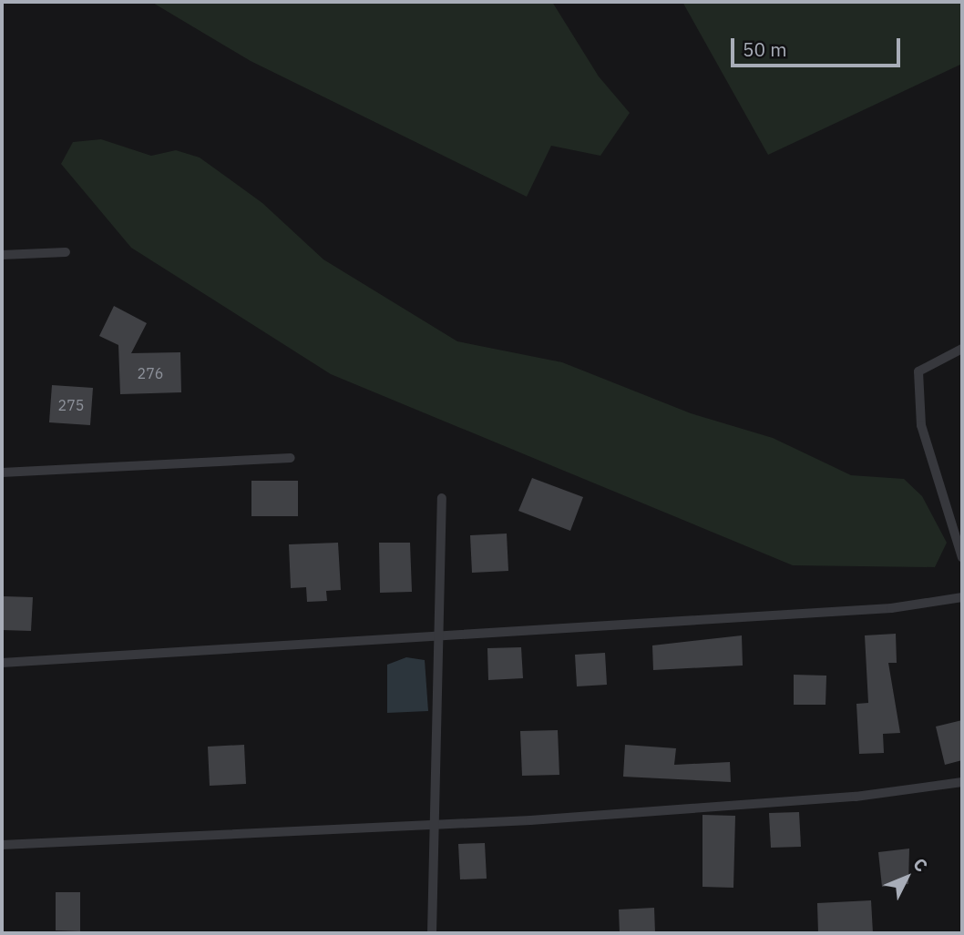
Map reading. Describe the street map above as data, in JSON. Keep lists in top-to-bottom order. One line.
{"house_numbers":["276","275"],"scale_bar":"50 m","north":"top right"}
